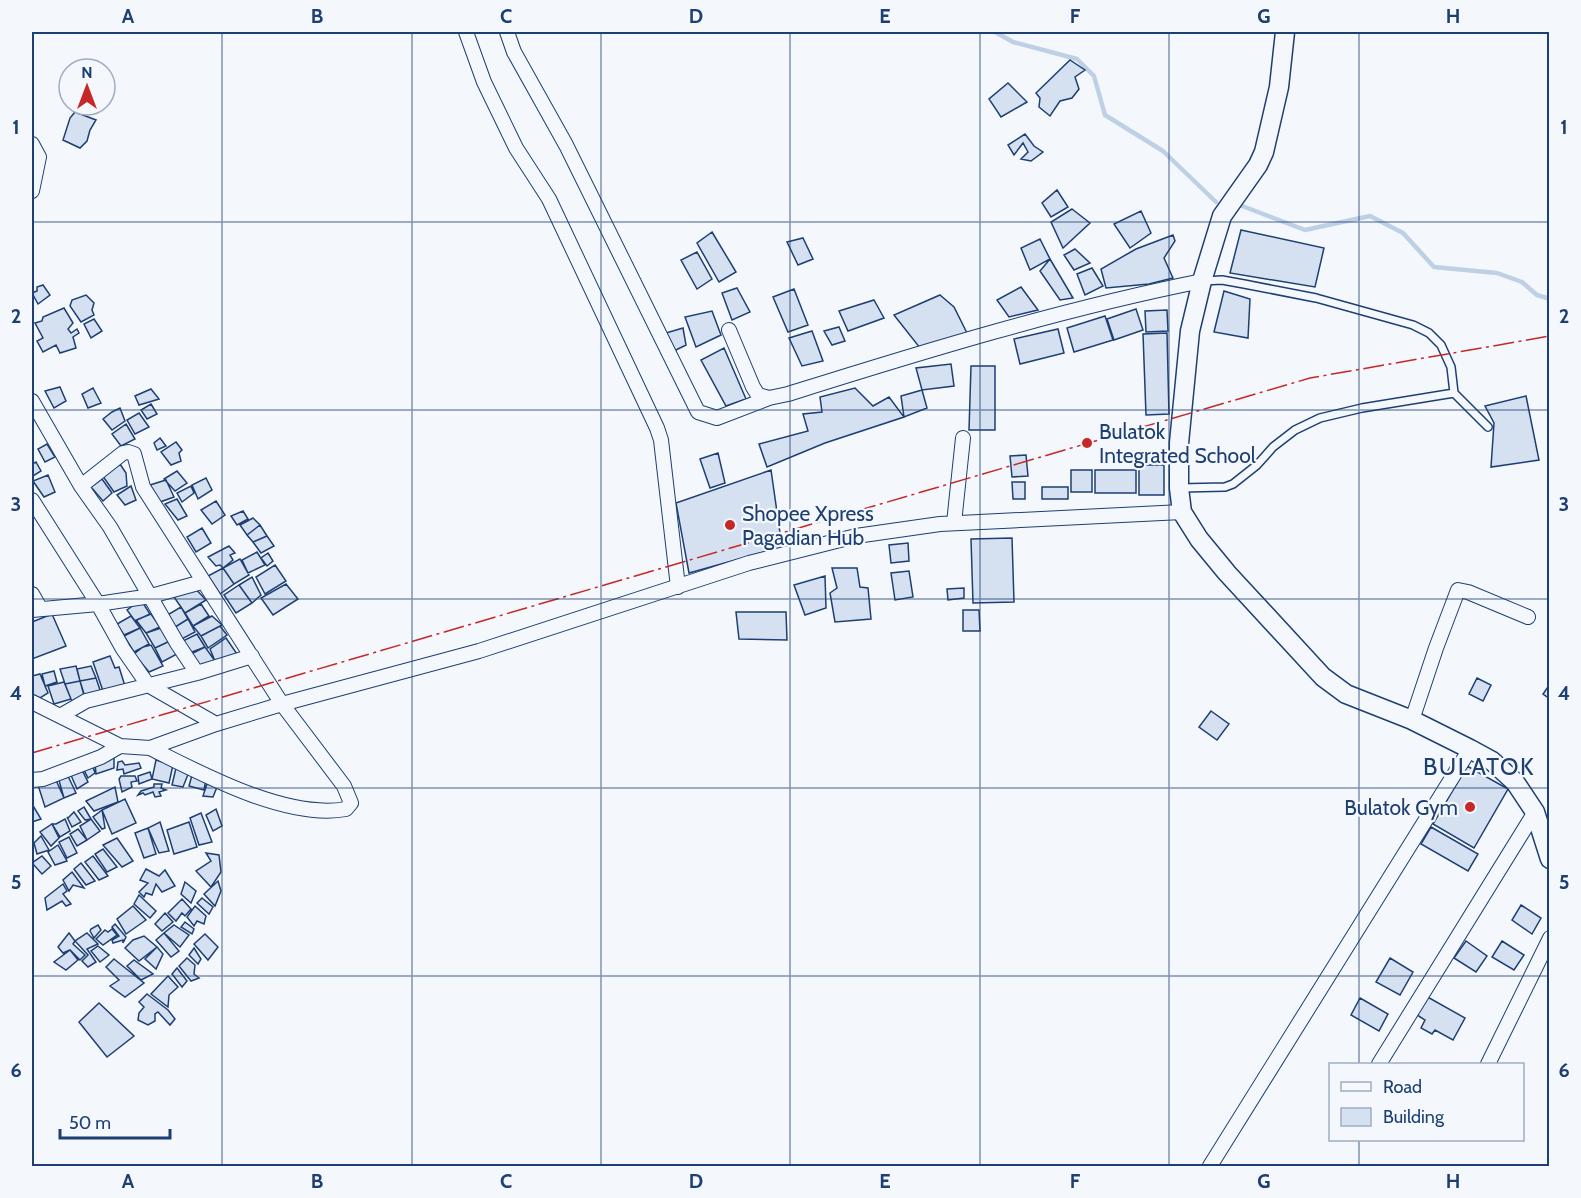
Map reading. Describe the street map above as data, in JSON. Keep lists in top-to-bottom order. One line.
{"districts":["BULATOK"],"places":["Bulatok Integrated School","Shopee Xpress Pagadian Hub","Bulatok Gym"],"legend":["Road","Building"],"scale_bar":"50 m","north":"top","grid":{"columns":["A","B","C","D","E","F","G","H"],"rows":["1","2","3","4","5","6"]}}
